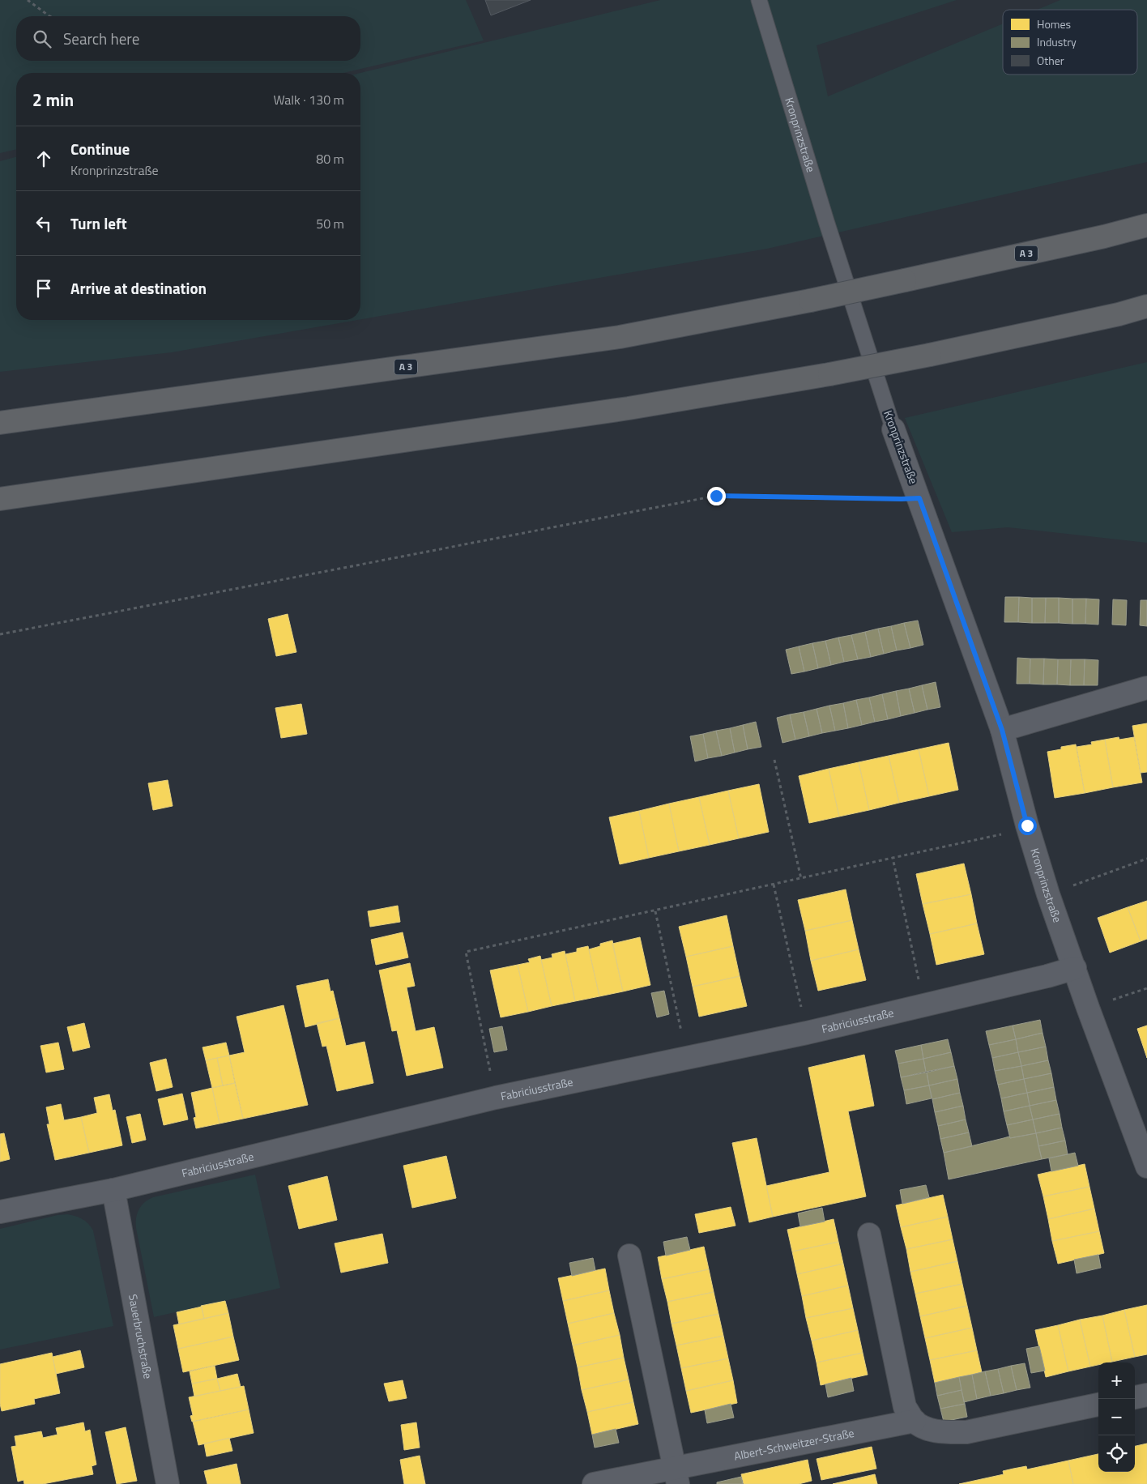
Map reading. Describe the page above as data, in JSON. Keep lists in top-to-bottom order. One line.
{"streets":{"highway":["A 3"],"street":["Kronprinzstraße","Fabriciusstraße","Sauerbruchstraße","Albert-Schweitzer-Straße"]},"crossings":[["Kronprinzstraße","Fabriciusstraße"],["Fabriciusstraße","Sauerbruchstraße"]],"legend":["Homes","Industry","Other"],"page":{"search":"Search here","heading":["2 min","Walk · 130 m"],"list":[["Continue","Kronprinzstraße","80 m"],["Turn left","50 m"],"Arrive at destination"],"map_buttons":["+","−"]}}
